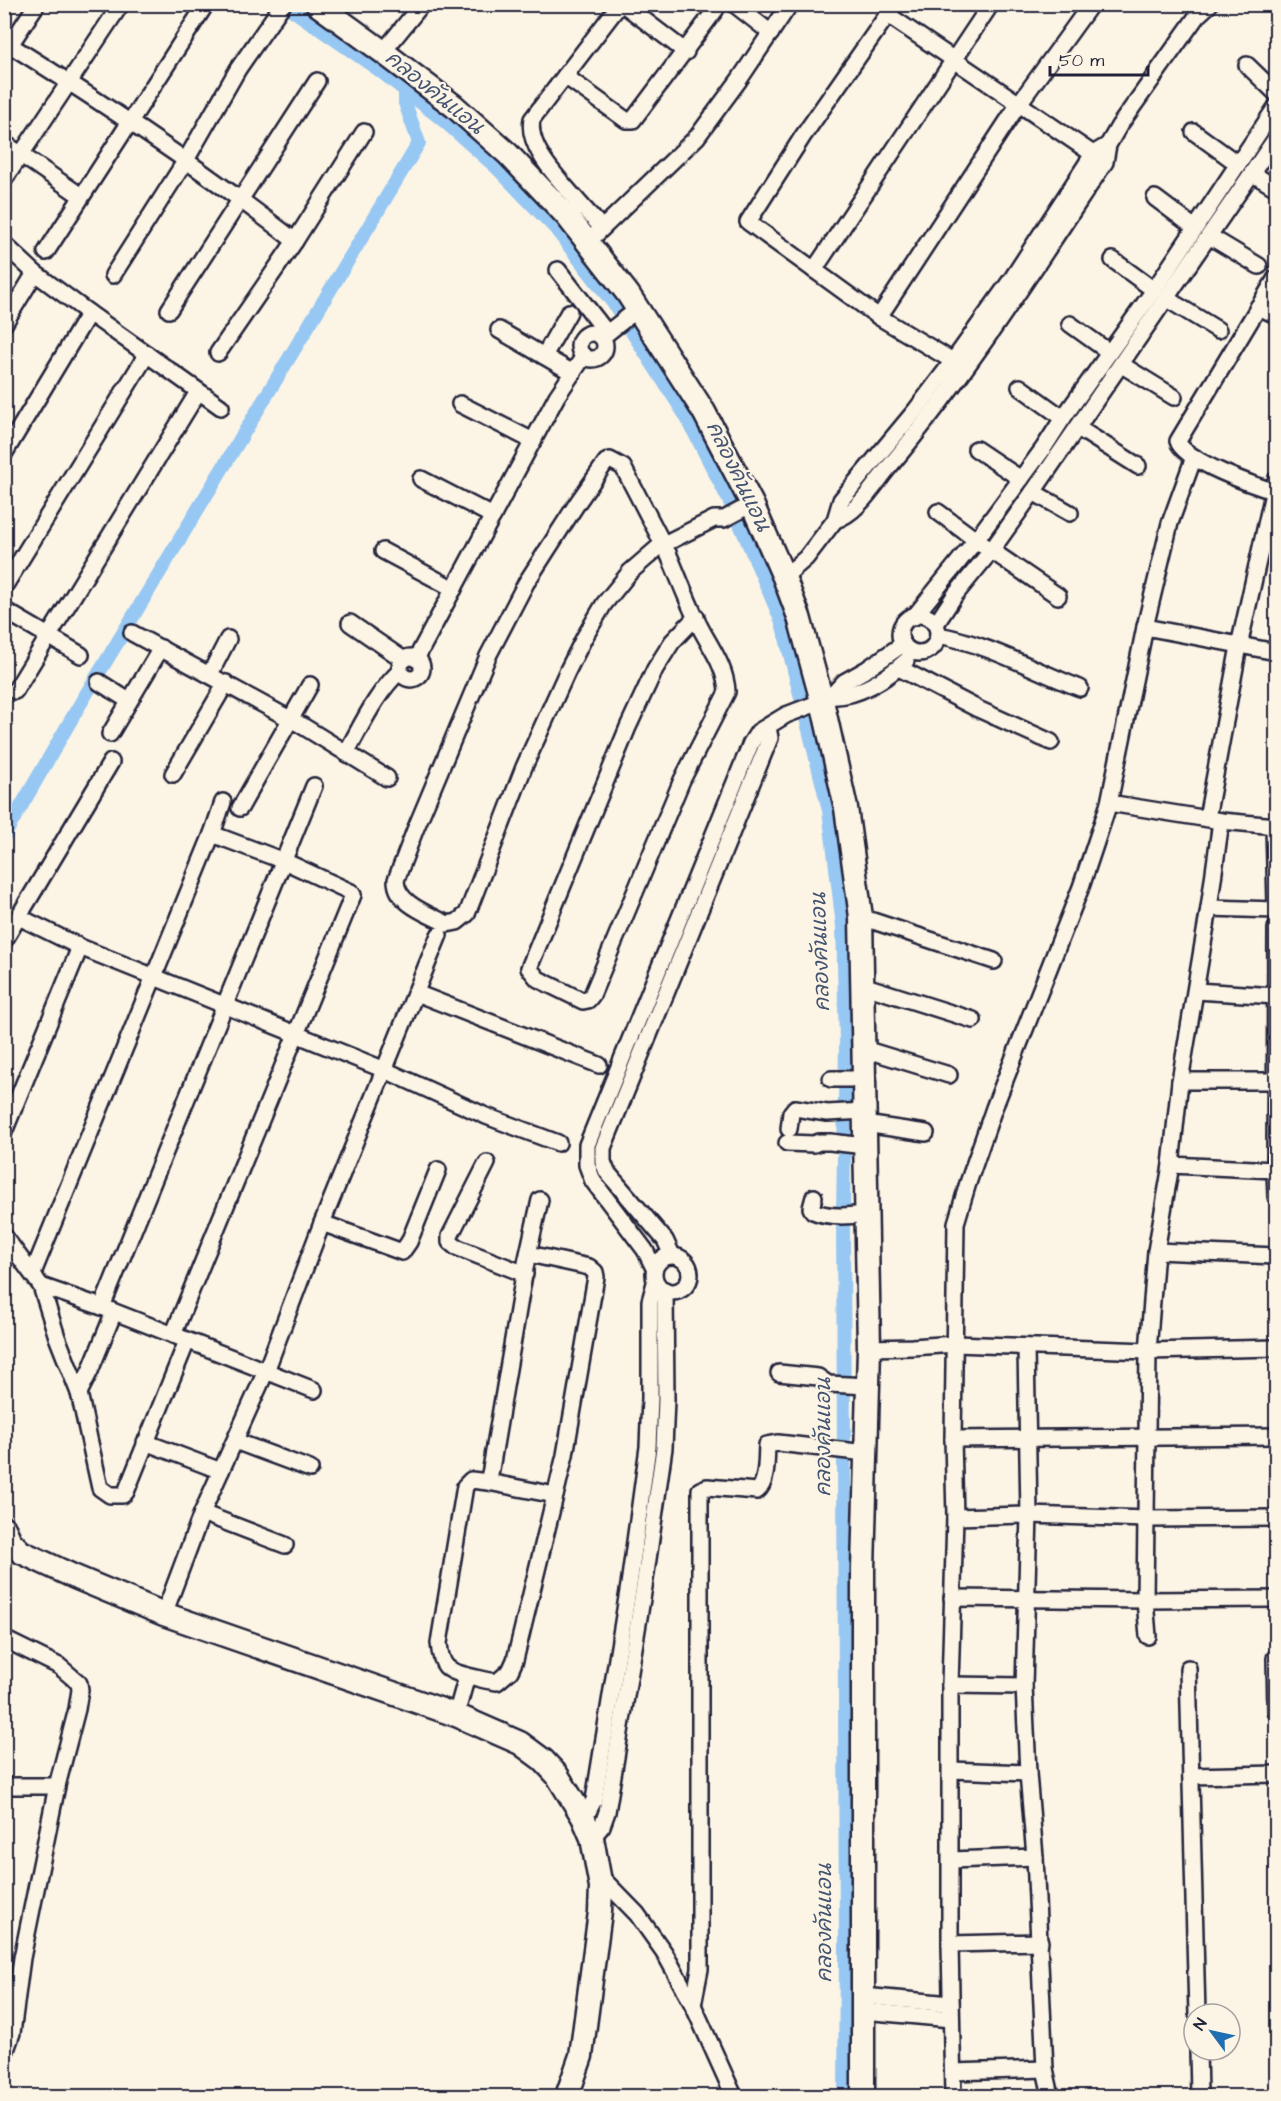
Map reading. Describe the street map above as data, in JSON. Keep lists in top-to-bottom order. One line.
{"water":["คลองคันแอน"],"scale_bar":"50 m","north":"top left"}
